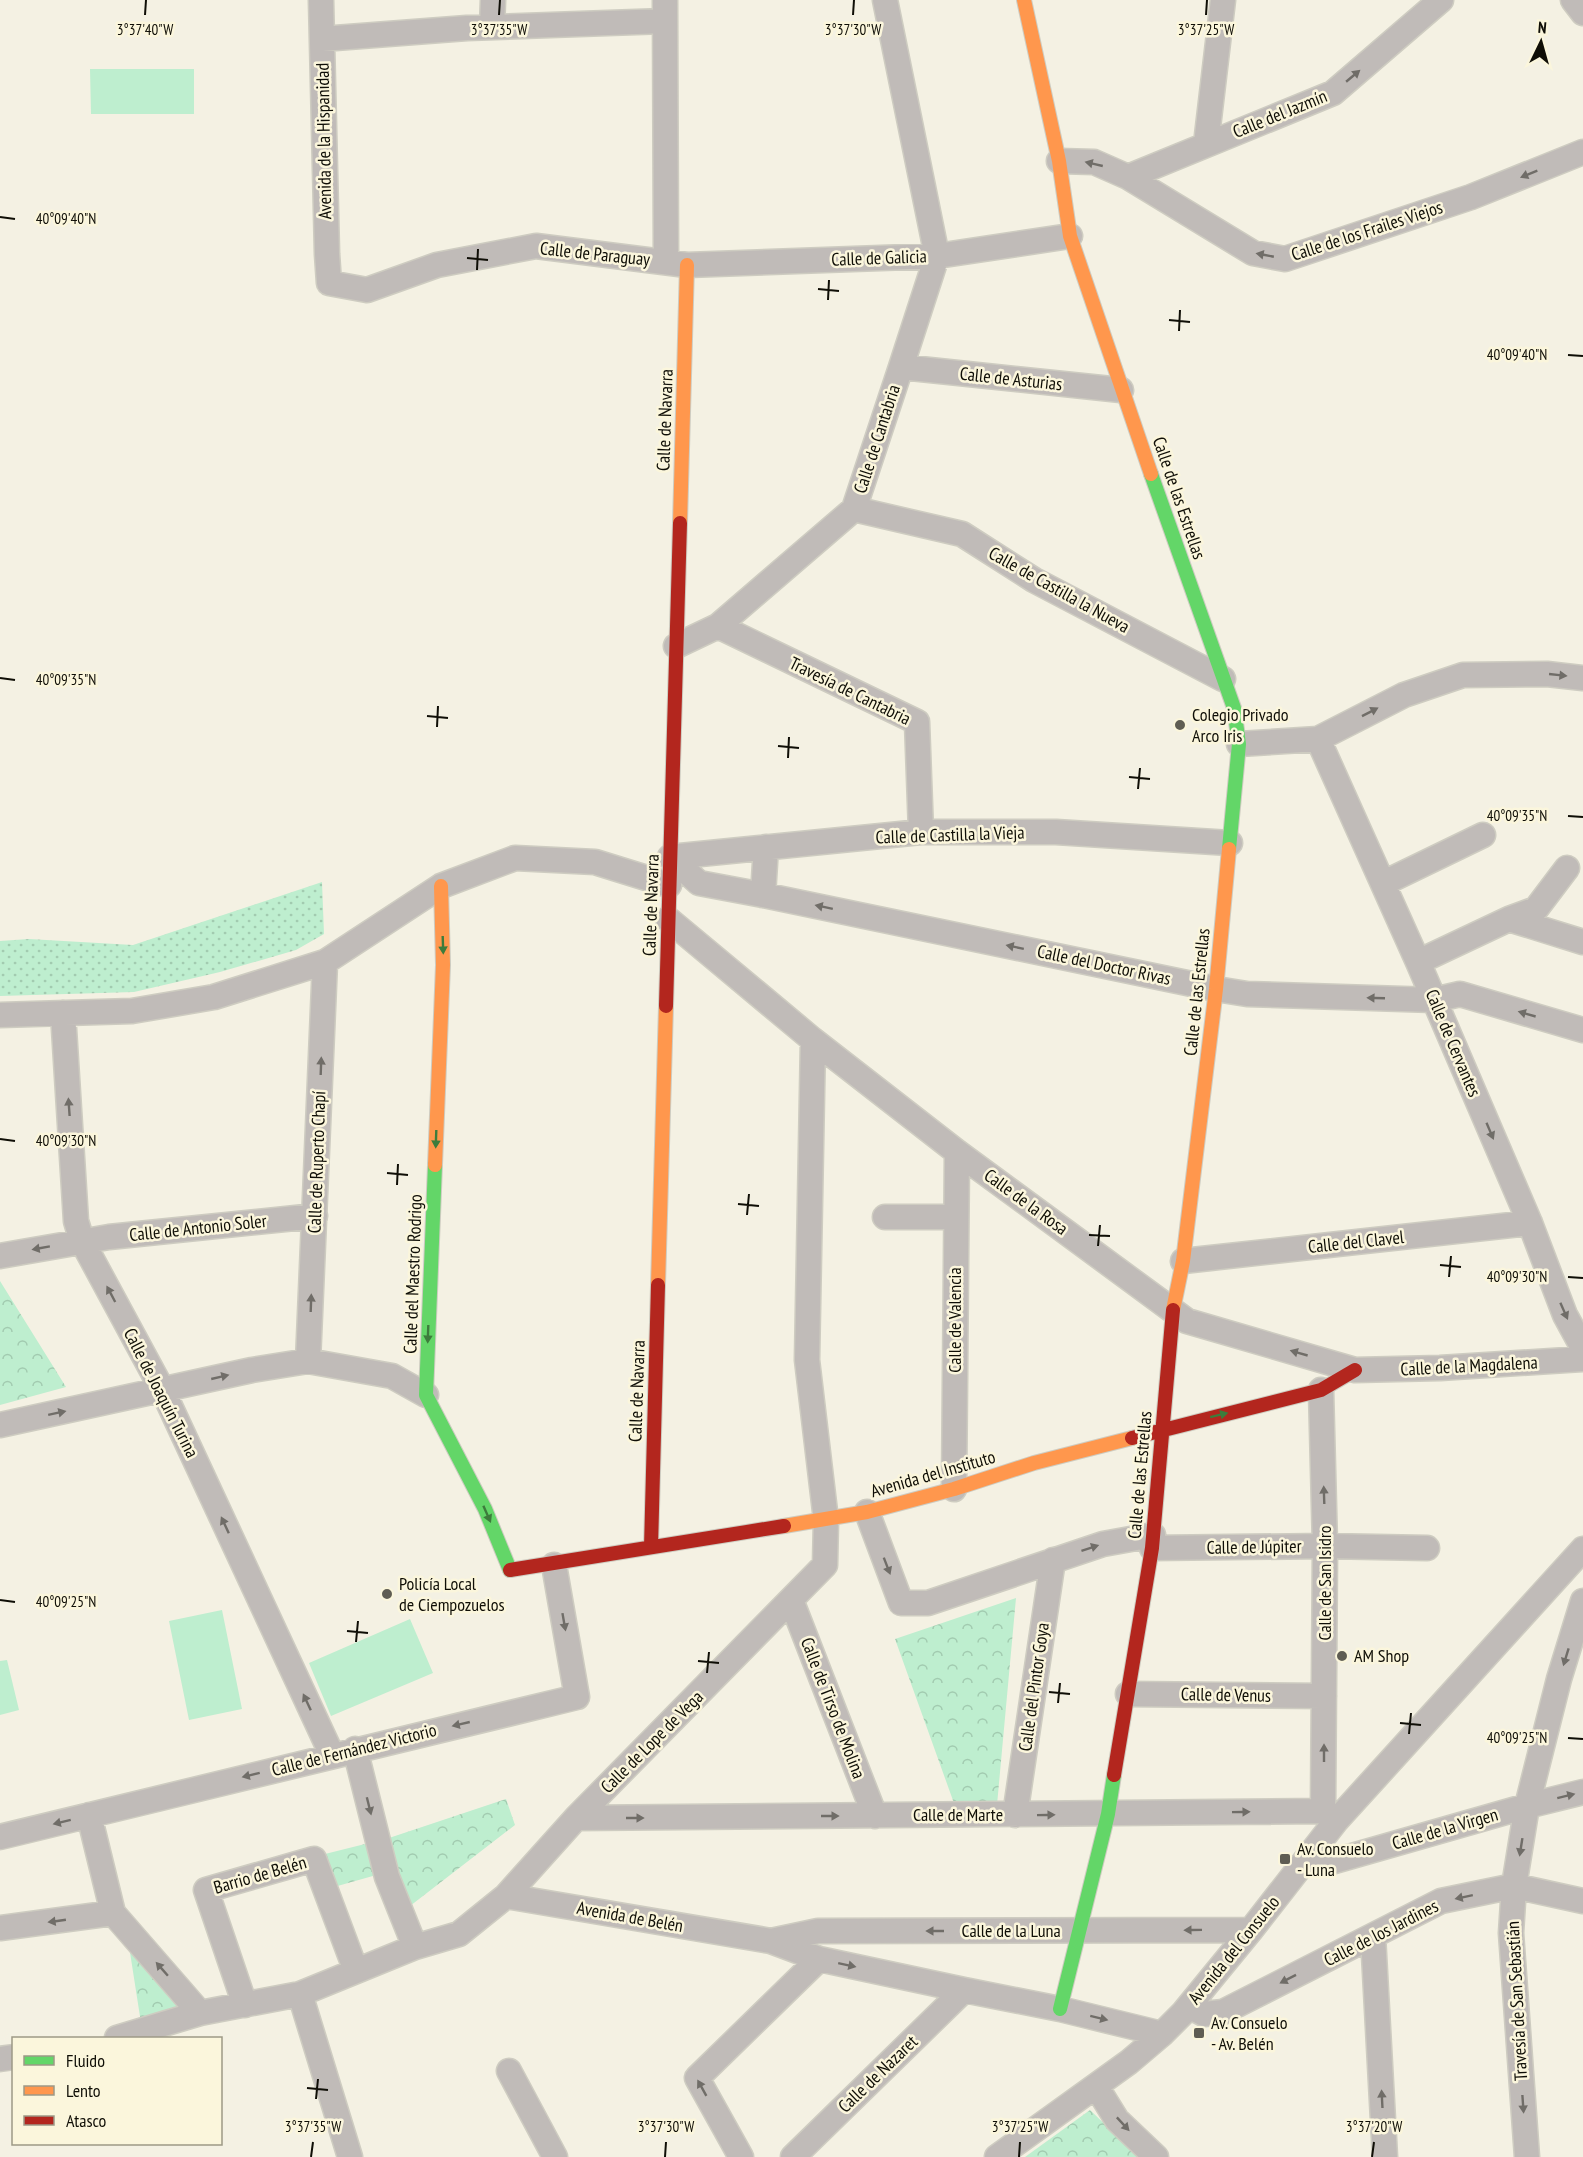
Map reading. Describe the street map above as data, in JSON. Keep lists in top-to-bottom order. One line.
{"streets":{"street":["Calle del Jazmín","Avenida de la Hispanidad","Calle de los Frailes Viejos","Calle de Paraguay","Calle de Galicia","Calle de Asturias","Calle de Navarra","Calle de Cantabria","Calle de las Estrellas","Calle de Castilla la Nueva","Travesía de Cantabria","Calle de Castilla la Vieja","Calle del Doctor Rivas","Calle de Cervantes","Calle de Ruperto Chapí","Calle de la Rosa","Calle de Antonio Soler","Calle del Clavel","Calle del Maestro Rodrigo","Calle de Valencia","Calle de la Magdalena","Calle de Joaquín Turina","Avenida del Instituto","Calle de Júpiter","Calle de San Isidro","Calle del Pintor Goya","Calle de Venus","Calle de Tirso de Molina","Calle de Lope de Vega","Calle de Fernández Victorio","Calle de Marte","Calle de la Virgen","Barrio de Belén","Avenida de Belén","Calle de la Luna","Calle de los Jardines","Avenida del Consuelo","Travesía de San Sebastián","Calle de Nazaret"]},"crossings":[["Calle del Jazmín","Calle de los Frailes Viejos"],["Avenida de la Hispanidad","Calle de Paraguay"],["Calle de los Frailes Viejos","Calle de las Estrellas"],["Calle de Paraguay","Calle de Galicia"],["Calle de Paraguay","Calle de Navarra"],["Calle de Galicia","Calle de Navarra"],["Calle de Galicia","Calle de Cantabria"],["Calle de Galicia","Calle de las Estrellas"],["Calle de Asturias","Calle de Cantabria"],["Calle de Asturias","Calle de las Estrellas"],["Calle de Navarra","Calle de Cantabria"],["Calle de Navarra","Calle de Castilla la Vieja"],["Calle de Navarra","Calle del Doctor Rivas"],["Calle de Navarra","Calle de la Rosa"],["Calle de Navarra","Avenida del Instituto"],["Calle de Cantabria","Calle de Castilla la Nueva"],["Calle de Cantabria","Travesía de Cantabria"],["Calle de las Estrellas","Calle de Castilla la Nueva"],["Calle de las Estrellas","Calle de Castilla la Vieja"],["Calle de las Estrellas","Calle del Doctor Rivas"],["Calle de las Estrellas","Calle de la Rosa"],["Calle de las Estrellas","Calle del Clavel"],["Calle de las Estrellas","Avenida del Instituto"],["Calle de las Estrellas","Calle de Júpiter"],["Calle de las Estrellas","Calle de Venus"],["Calle de las Estrellas","Calle de Marte"],["Calle de las Estrellas","Avenida de Belén"],["Calle de las Estrellas","Calle de la Luna"],["Travesía de Cantabria","Calle de Castilla la Vieja"],["Calle de Castilla la Vieja","Calle del Doctor Rivas"],["Calle del Doctor Rivas","Calle de Cervantes"],["Calle de Cervantes","Calle del Clavel"],["Calle de Ruperto Chapí","Calle de Antonio Soler"],["Calle de la Rosa","Calle de Valencia"],["Calle de la Rosa","Calle de la Magdalena"],["Calle de la Rosa","Avenida del Instituto"],["Calle de Antonio Soler","Calle de Joaquín Turina"],["Calle del Maestro Rodrigo","Avenida del Instituto"],["Calle de Valencia","Avenida del Instituto"],["Calle de la Magdalena","Avenida del Instituto"],["Calle de Joaquín Turina","Calle de Fernández Victorio"],["Avenida del Instituto","Calle de San Isidro"],["Avenida del Instituto","Calle de Lope de Vega"],["Avenida del Instituto","Calle de Fernández Victorio"],["Calle de Júpiter","Calle de San Isidro"],["Calle de San Isidro","Calle de Venus"],["Calle de San Isidro","Calle de Marte"],["Calle de San Isidro","Avenida del Consuelo"],["Calle del Pintor Goya","Calle de Marte"],["Calle de Tirso de Molina","Calle de Lope de Vega"],["Calle de Tirso de Molina","Calle de Marte"],["Calle de Lope de Vega","Calle de Marte"],["Calle de Lope de Vega","Avenida de Belén"],["Calle de Marte","Avenida del Consuelo"],["Calle de la Virgen","Avenida del Consuelo"],["Calle de la Virgen","Travesía de San Sebastián"],["Avenida de Belén","Calle de la Luna"],["Avenida de Belén","Avenida del Consuelo"],["Avenida de Belén","Calle de Nazaret"],["Calle de la Luna","Avenida del Consuelo"],["Calle de los Jardines","Avenida del Consuelo"],["Calle de los Jardines","Travesía de San Sebastián"]],"one_way":["Calle del Jazmín","Calle de los Frailes Viejos","Calle del Doctor Rivas","Calle de Cervantes","Calle de Ruperto Chapí","Calle del Maestro Rodrigo","Calle de Joaquín Turina","Calle de San Isidro","Calle de Marte","Avenida de Belén","Calle de la Luna","Calle de los Jardines"],"places":{"other":["Colegio Privado Arco Iris","Policía Local de Ciempozuelos","AM Shop"],"transit":["Av. Consuelo - Luna","Av. Consuelo - Av. Belén"]},"legend":["Fluido","Lento","Atasco"],"north":"top","coordinates":["3°37'40\"W","3°37'35\"W","3°37'30\"W","3°37'25\"W","40°09'40\"N","40°09'35\"N","40°09'30\"N","40°09'25\"N","3°37'20\"W"]}
